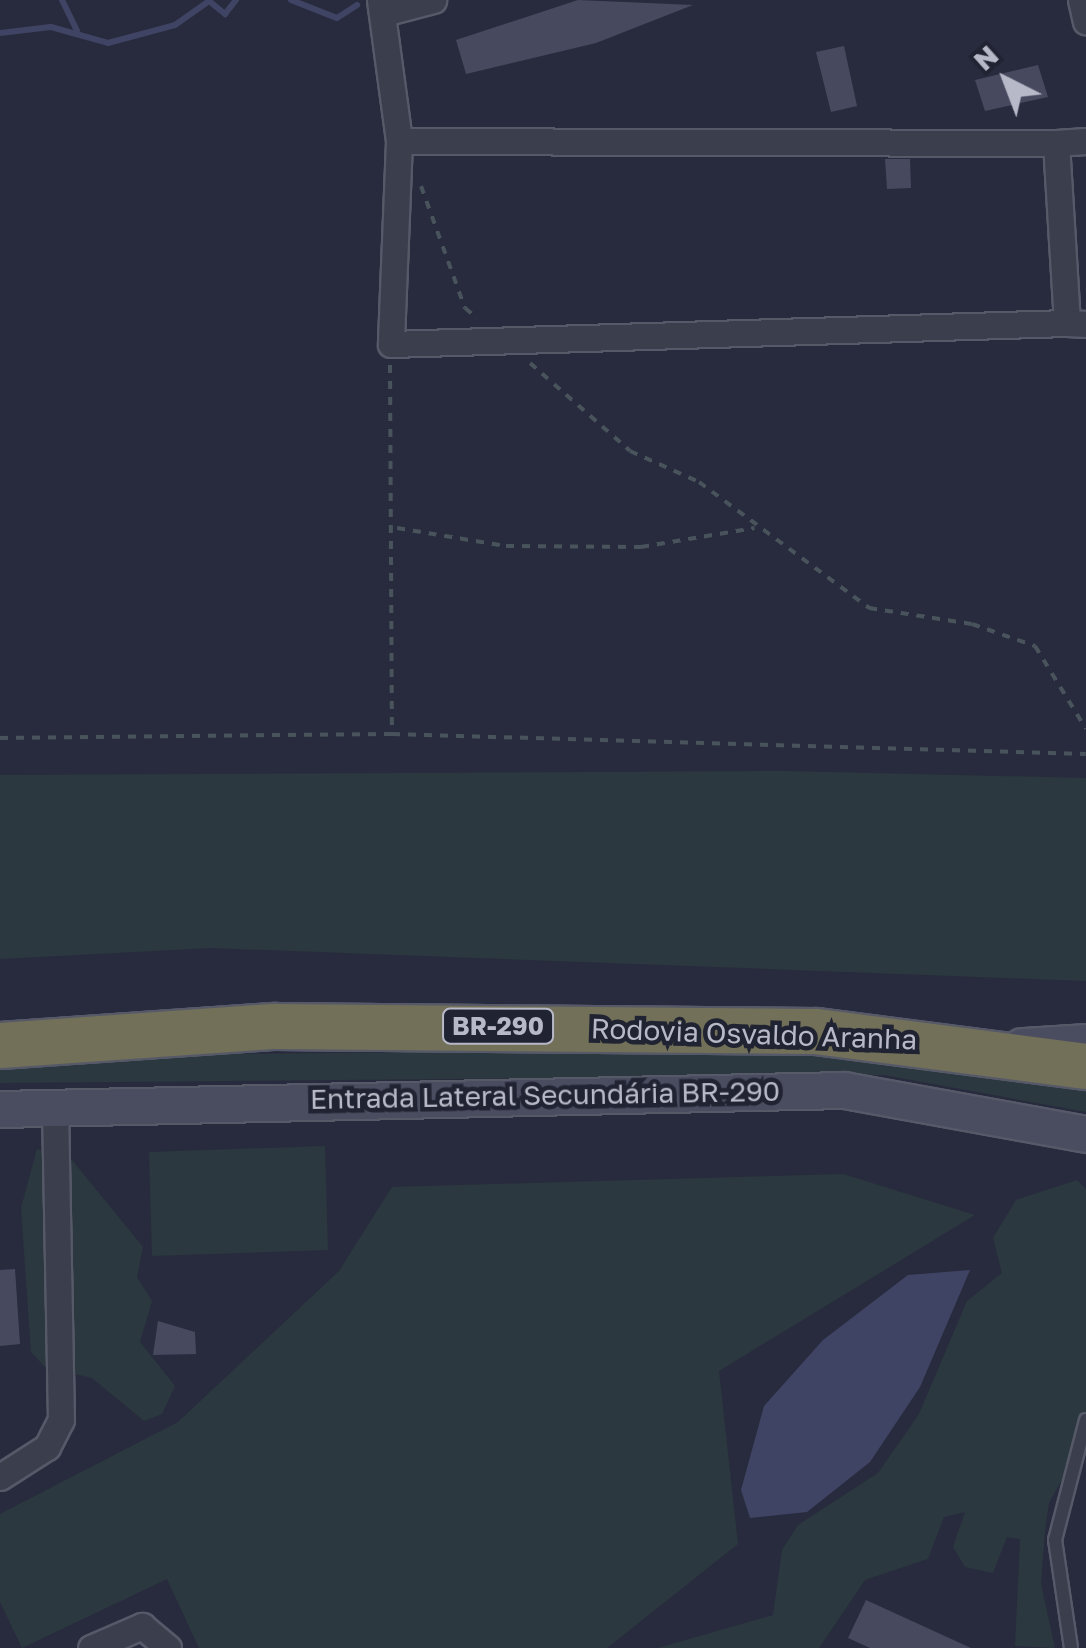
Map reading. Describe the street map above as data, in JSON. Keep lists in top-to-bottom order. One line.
{"streets":{"highway":["BR-290","Rodovia Osvaldo Aranha"],"main road":["Entrada Lateral Secundária BR-290"]},"north":"top left"}
